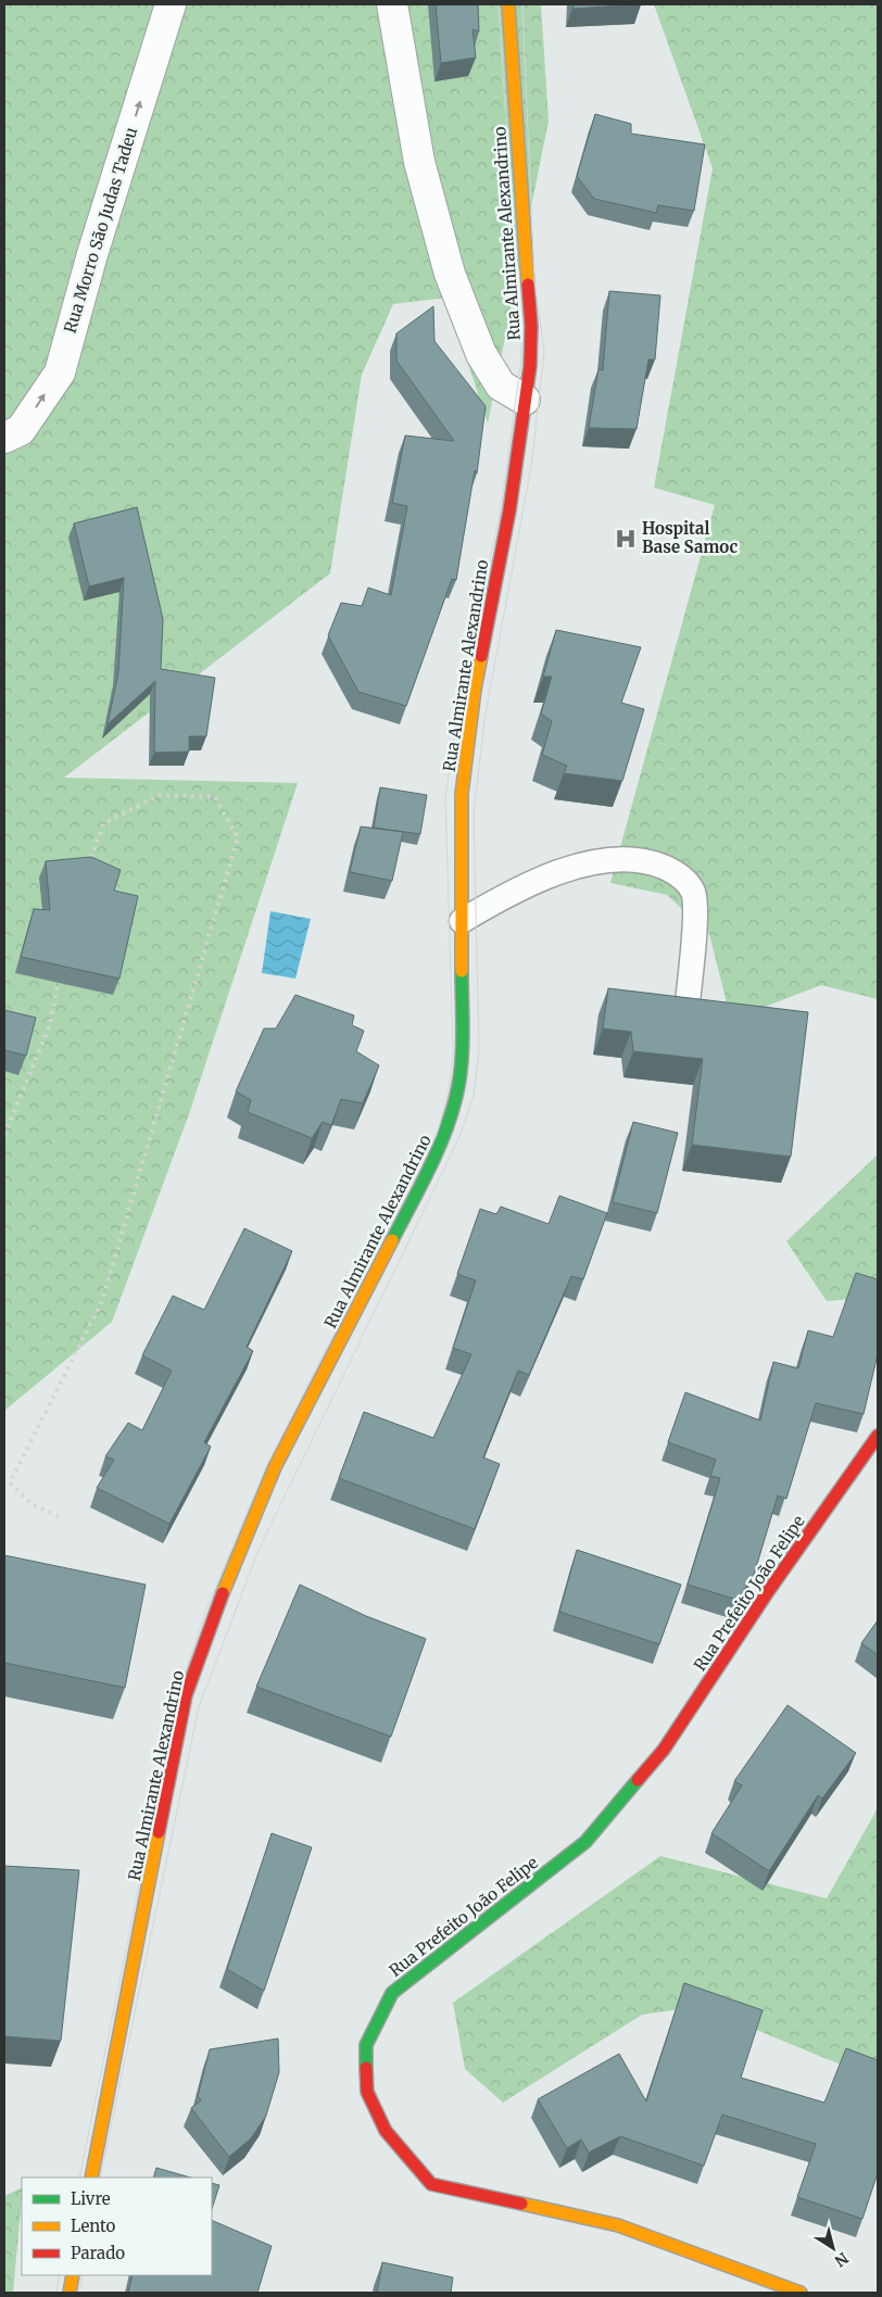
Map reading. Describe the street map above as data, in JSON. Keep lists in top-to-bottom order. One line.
{"streets":{"street":["Rua Morro São Judas Tadeu","Rua Almirante Alexandrino","Rua Prefeito João Felipe"]},"one_way":["Rua Morro São Judas Tadeu"],"places":{"hospital":["Hospital Base Samoc"]},"legend":["Livre","Lento","Parado"],"north":"bottom right"}
